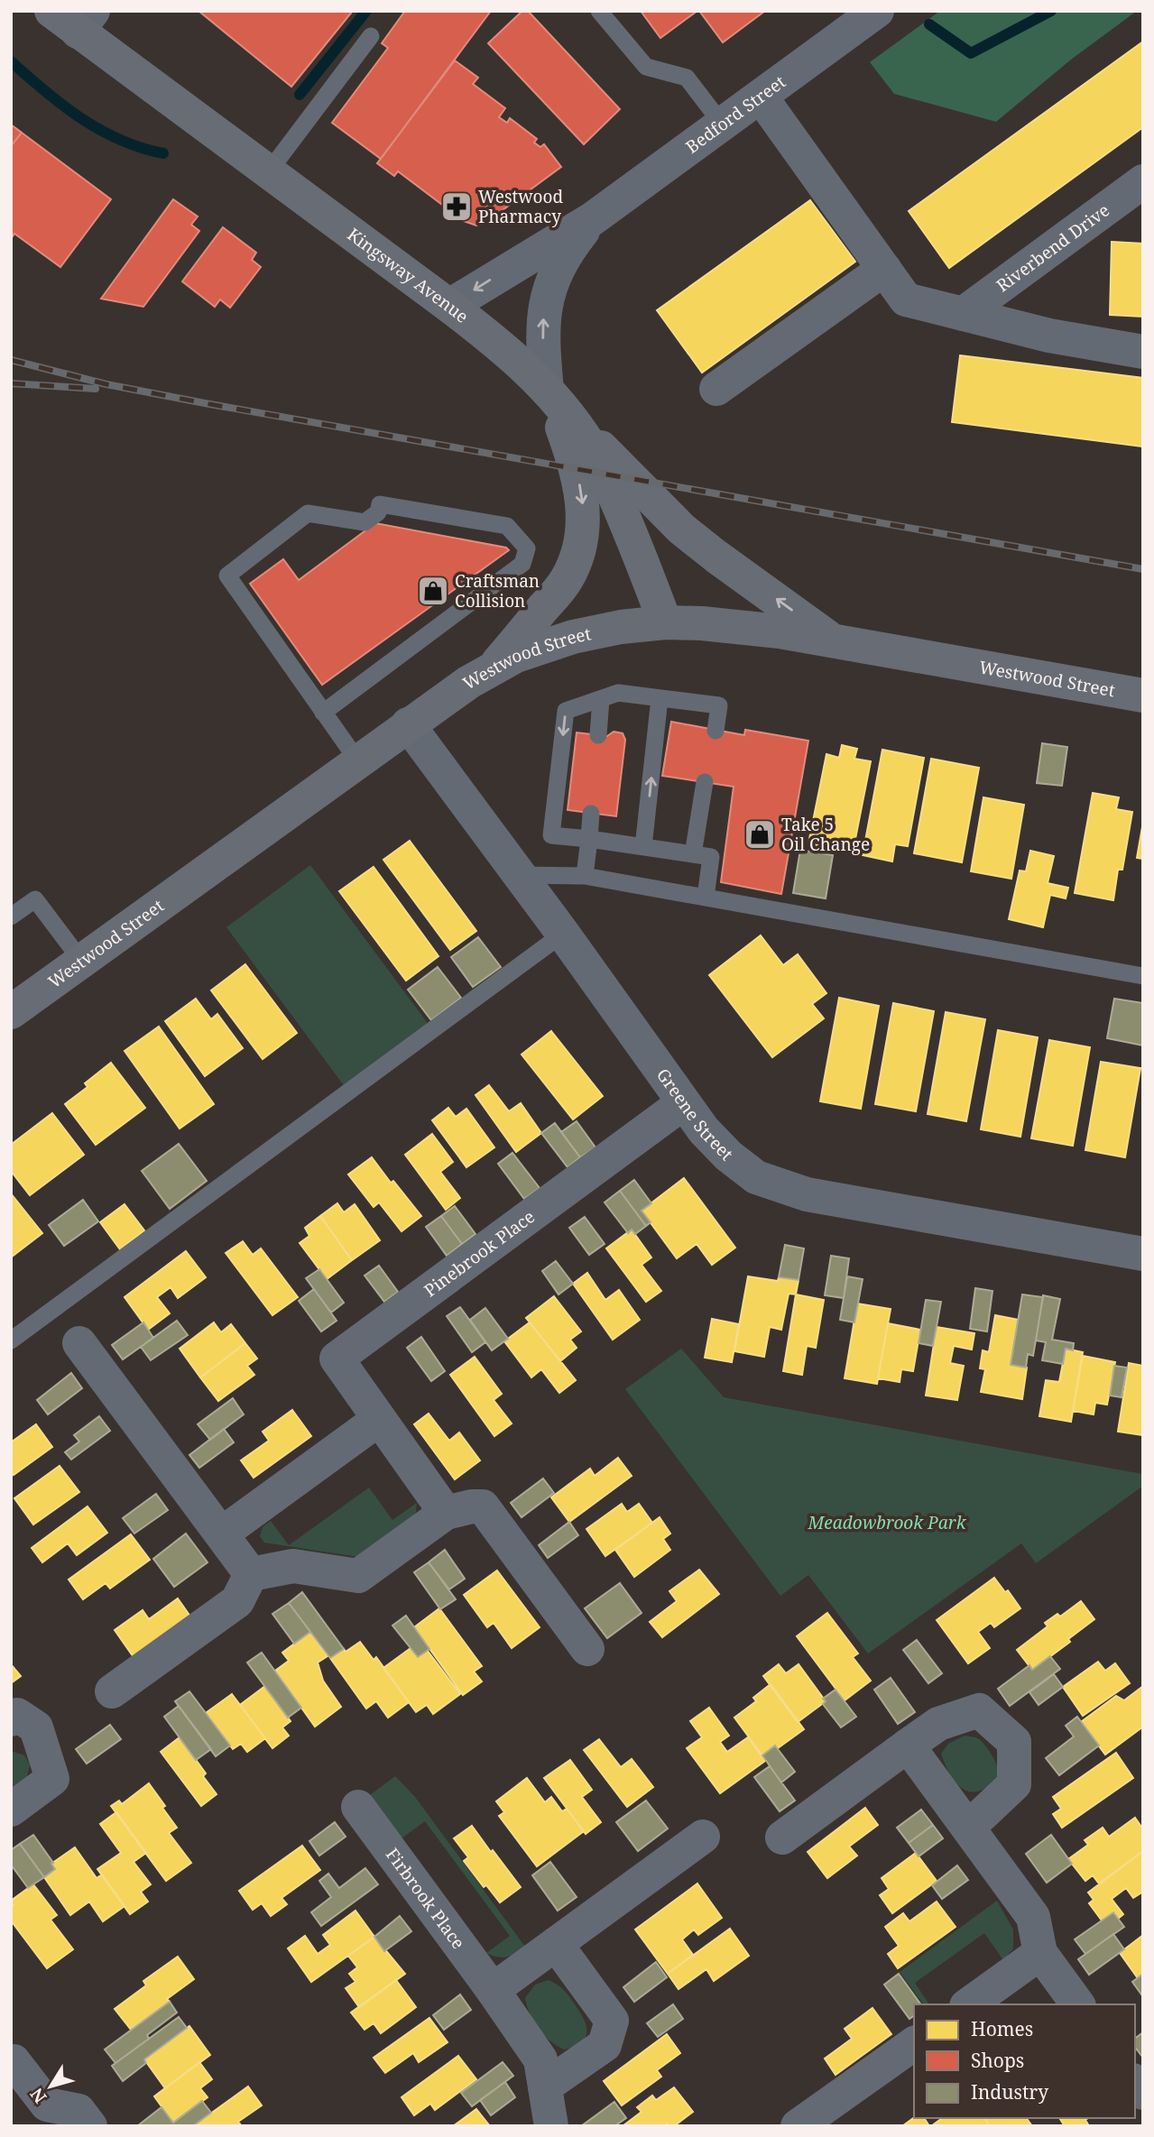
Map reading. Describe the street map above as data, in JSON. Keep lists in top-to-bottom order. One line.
{"streets":{"main road":["Kingsway Avenue","Westwood Street"],"street":["Bedford Street","Riverbend Drive","Greene Street","Pinebrook Place","Firbrook Place"]},"crossings":[["Bedford Street","Kingsway Avenue"],["Kingsway Avenue","Westwood Street"],["Westwood Street","Greene Street"],["Greene Street","Pinebrook Place"]],"parks":["Meadowbrook Park"],"places":{"pharmacy":["Westwood Pharmacy"],"shop":["Craftsman Collision","Take 5 Oil Change"]},"legend":["Homes","Shops","Industry"],"north":"bottom left"}
